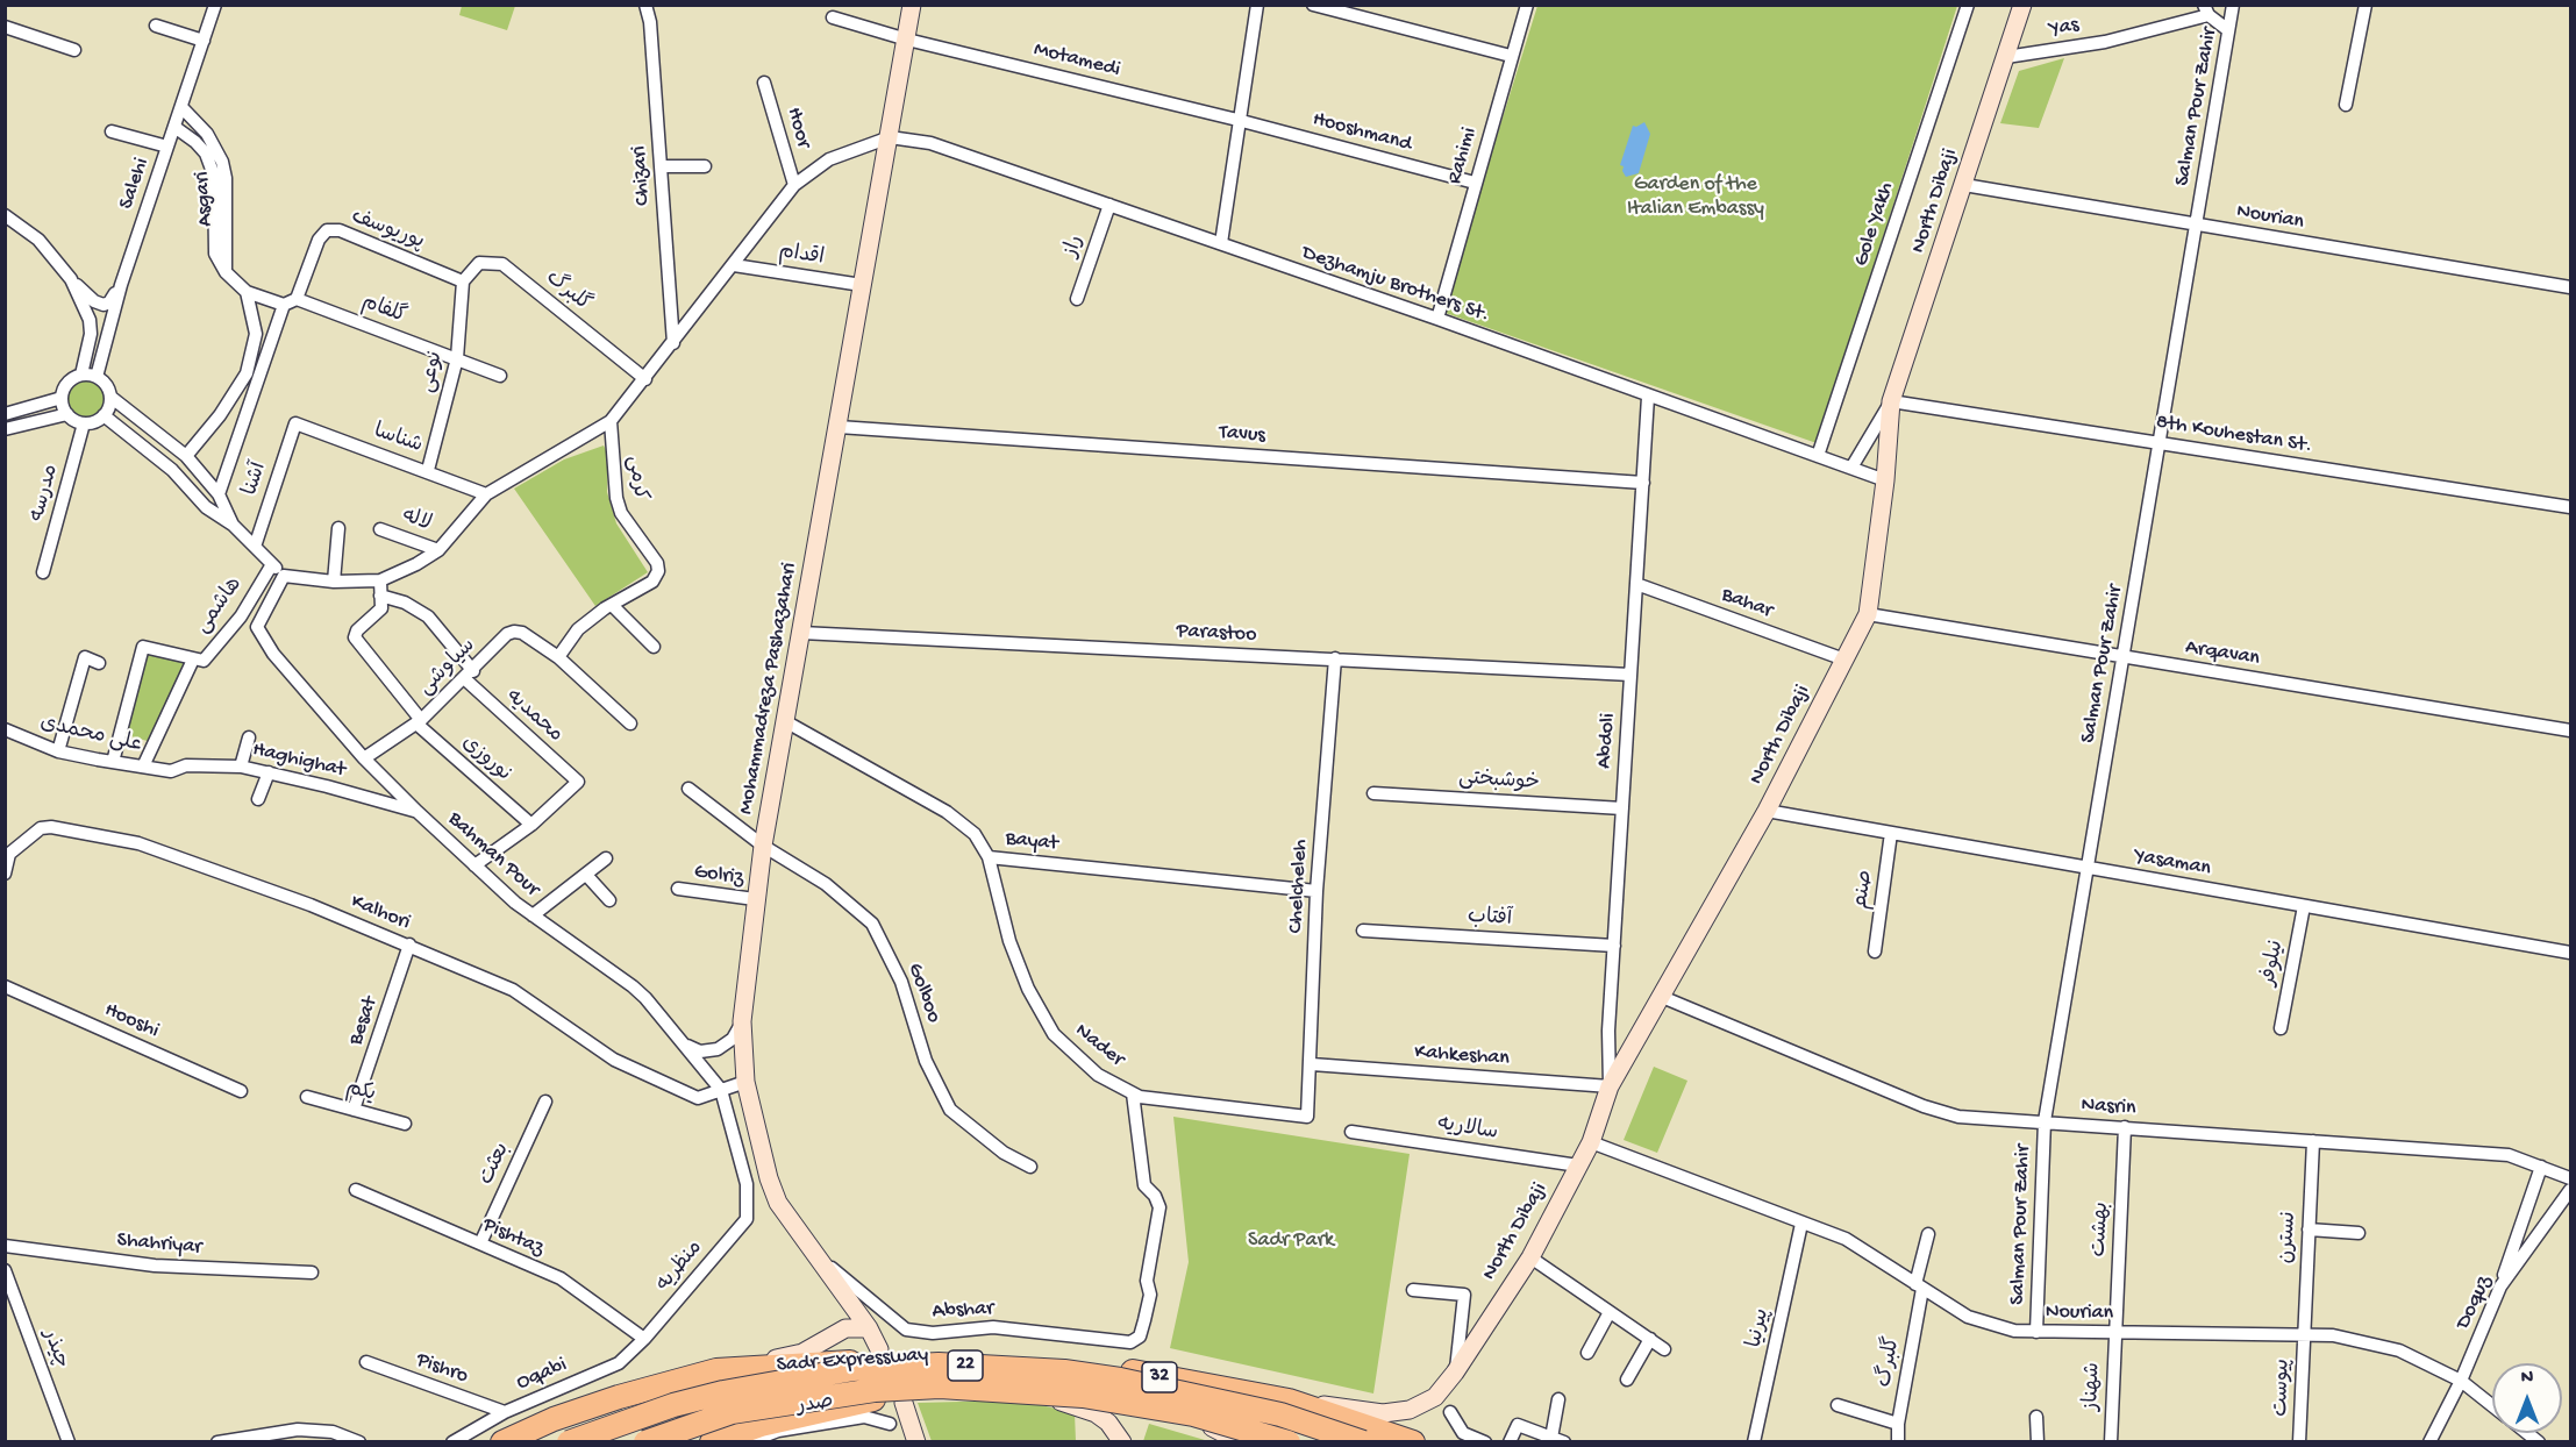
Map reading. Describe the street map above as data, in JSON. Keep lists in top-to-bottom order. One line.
{"streets":{"highway":["Sadr Expressway","22","32"],"main road":["North Dibaji","Mohammadreza Pashazahari"],"street":["Yas","Motamedi","Salman Pour Zahir","Hoor","Hooshmand","Rahimi","Chizari","Salehi","Asgari","Nourian","Gole Yakh","پوریوسف","راز","اقدام","Dezhamju Brothers St.","گلبرگ","گلفام","نوعی","Tavus","8th Kouhestan St.","شناسا","کرمی","آشنا","مدرسه","لاله","Bahar","هاشمی","Parastoo","Arqavan","سیاوشی","محمدیه","علی محمدی","Abdoli","نوروزی","Haghighat","خوشبختی","Bayat","Bahman Pour","Yasaman","Golriz","Chelcheleh","صنم","Kalhori","آفتاب","نیلوفر","Golboo","Hooshi","Besat","Nader","Kahkeshan","یکم","Nasrin","سالاریه","بعثت","بهشت","Pishtaz","نسترن","Shahriyar","منظریه","Doquz","Abshar","پیرنیا","چیذر","Pishro","Oqabi","شهناز","پیوست","صدر"]},"crossings":[["Yas","Salman Pour Zahir"],["Yas","North Dibaji"],["Motamedi","Hooshmand"],["Motamedi","Mohammadreza Pashazahari"],["Salman Pour Zahir","Nourian"],["Salman Pour Zahir","8th Kouhestan St."],["Salman Pour Zahir","Arqavan"],["Salman Pour Zahir","Yasaman"],["Salman Pour Zahir","Nasrin"],["Hooshmand","Rahimi"],["Rahimi","Dezhamju Brothers St."],["Salehi","Asgari"],["Salehi","مدرسه"],["North Dibaji","Nourian"],["North Dibaji","Dezhamju Brothers St."],["North Dibaji","8th Kouhestan St."],["North Dibaji","Bahar"],["North Dibaji","Arqavan"],["North Dibaji","Abdoli"],["North Dibaji","Yasaman"],["North Dibaji","Kahkeshan"],["North Dibaji","Nasrin"],["North Dibaji","سالاریه"],["North Dibaji","Sadr Expressway"],["Nourian","گلبرگ"],["Nourian","بهشت"],["Nourian","نسترن"],["Nourian","Doquz"],["Nourian","پیرنیا"],["Nourian","شهناز"],["Nourian","پیوست"],["Gole Yakh","Dezhamju Brothers St."],["پوریوسف","گلبرگ"],["پوریوسف","گلفام"],["پوریوسف","نوعی"],["راز","Dezhamju Brothers St."],["اقدام","Mohammadreza Pashazahari"],["Dezhamju Brothers St.","Mohammadreza Pashazahari"],["Dezhamju Brothers St.","Abdoli"],["گلبرگ","نوعی"],["گلفام","نوعی"],["نوعی","شناسا"],["Tavus","Mohammadreza Pashazahari"],["Tavus","Abdoli"],["شناسا","آشنا"],["Bahar","Abdoli"],["هاشمی","علی محمدی"],["هاشمی","Bahman Pour"],["Parastoo","Mohammadreza Pashazahari"],["Parastoo","Abdoli"],["Parastoo","Chelcheleh"],["سیاوشی","محمدیه"],["سیاوشی","نوروزی"],["سیاوشی","Bahman Pour"],["Mohammadreza Pashazahari","Bayat"],["Mohammadreza Pashazahari","Golriz"],["Mohammadreza Pashazahari","Kalhori"],["Mohammadreza Pashazahari","Golboo"],["Mohammadreza Pashazahari","Abshar"],["Mohammadreza Pashazahari","Sadr Expressway"],["محمدیه","نوروزی"],["علی محمدی","Haghighat"],["Abdoli","خوشبختی"],["Abdoli","آفتاب"],["Abdoli","Kahkeshan"],["Haghighat","Bahman Pour"],["Bayat","Chelcheleh"],["Bayat","Nader"],["Bahman Pour","Kalhori"],["Bahman Pour","منظریه"],["Yasaman","صنم"],["Yasaman","نیلوفر"],["Chelcheleh","Nader"],["Chelcheleh","Kahkeshan"],["Kalhori","Besat"],["Kalhori","منظریه"],["Besat","یکم"],["Nader","Abshar"],["Nasrin","بهشت"],["Nasrin","نسترن"],["بعثت","Pishtaz"],["بهشت","شهناز"],["Pishtaz","منظریه"],["Pishtaz","Oqabi"],["نسترن","پیوست"],["منظریه","Oqabi"],["Pishro","Oqabi"]],"parks":["Garden of the Italian Embassy","Sadr Park"],"north":"top"}
